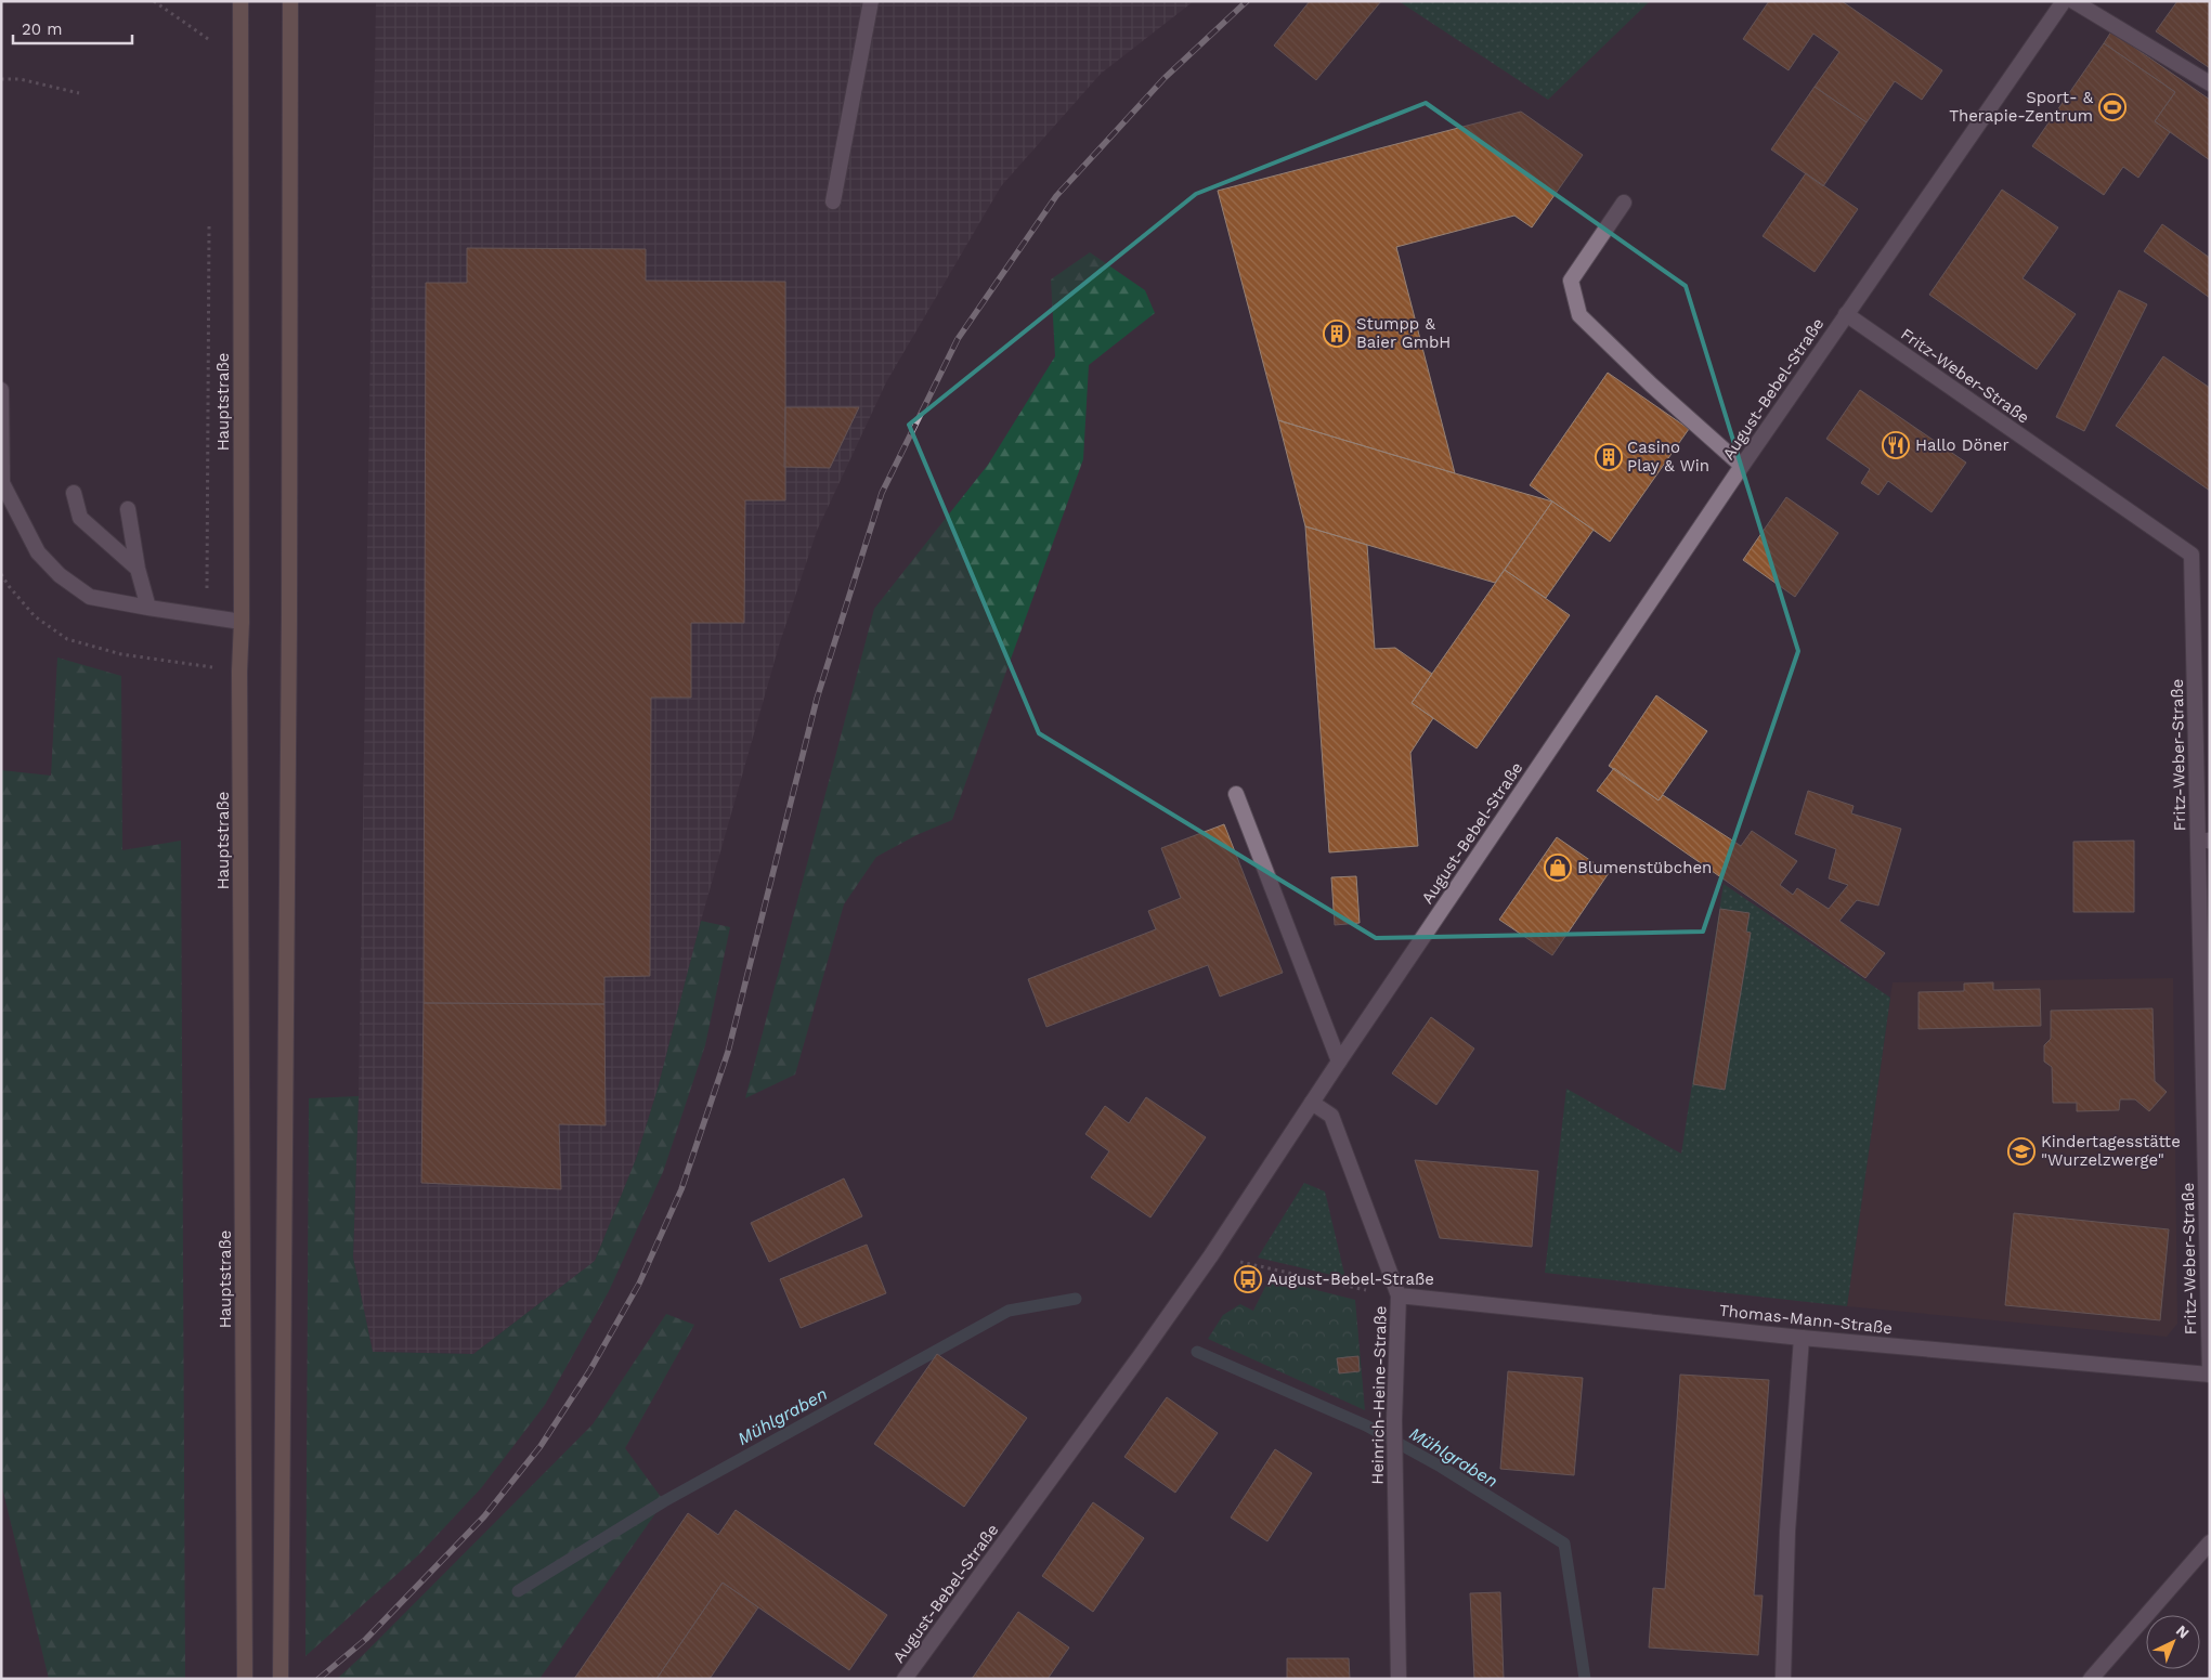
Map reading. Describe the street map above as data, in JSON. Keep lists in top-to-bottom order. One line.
{"streets":{"main road":["Hauptstraße"],"street":["Fritz-Weber-Straße","August-Bebel-Straße","Thomas-Mann-Straße","Heinrich-Heine-Straße"]},"crossings":[["Fritz-Weber-Straße","August-Bebel-Straße"],["Fritz-Weber-Straße","Thomas-Mann-Straße"],["August-Bebel-Straße","Heinrich-Heine-Straße"],["Thomas-Mann-Straße","Heinrich-Heine-Straße"]],"water":["Mühlgraben"],"places":{"sports":["Sport- & Therapie-Zentrum"],"building":["Stumpp & Baier GmbH","Casino Play & Win"],"restaurant":["Hallo Döner"],"shop":["Blumenstübchen"],"school or university":["Kindertagesstätte \"Wurzelzwerge\""],"bus stop":["August-Bebel-Straße"]},"scale_bar":"20 m","north":"top right"}
